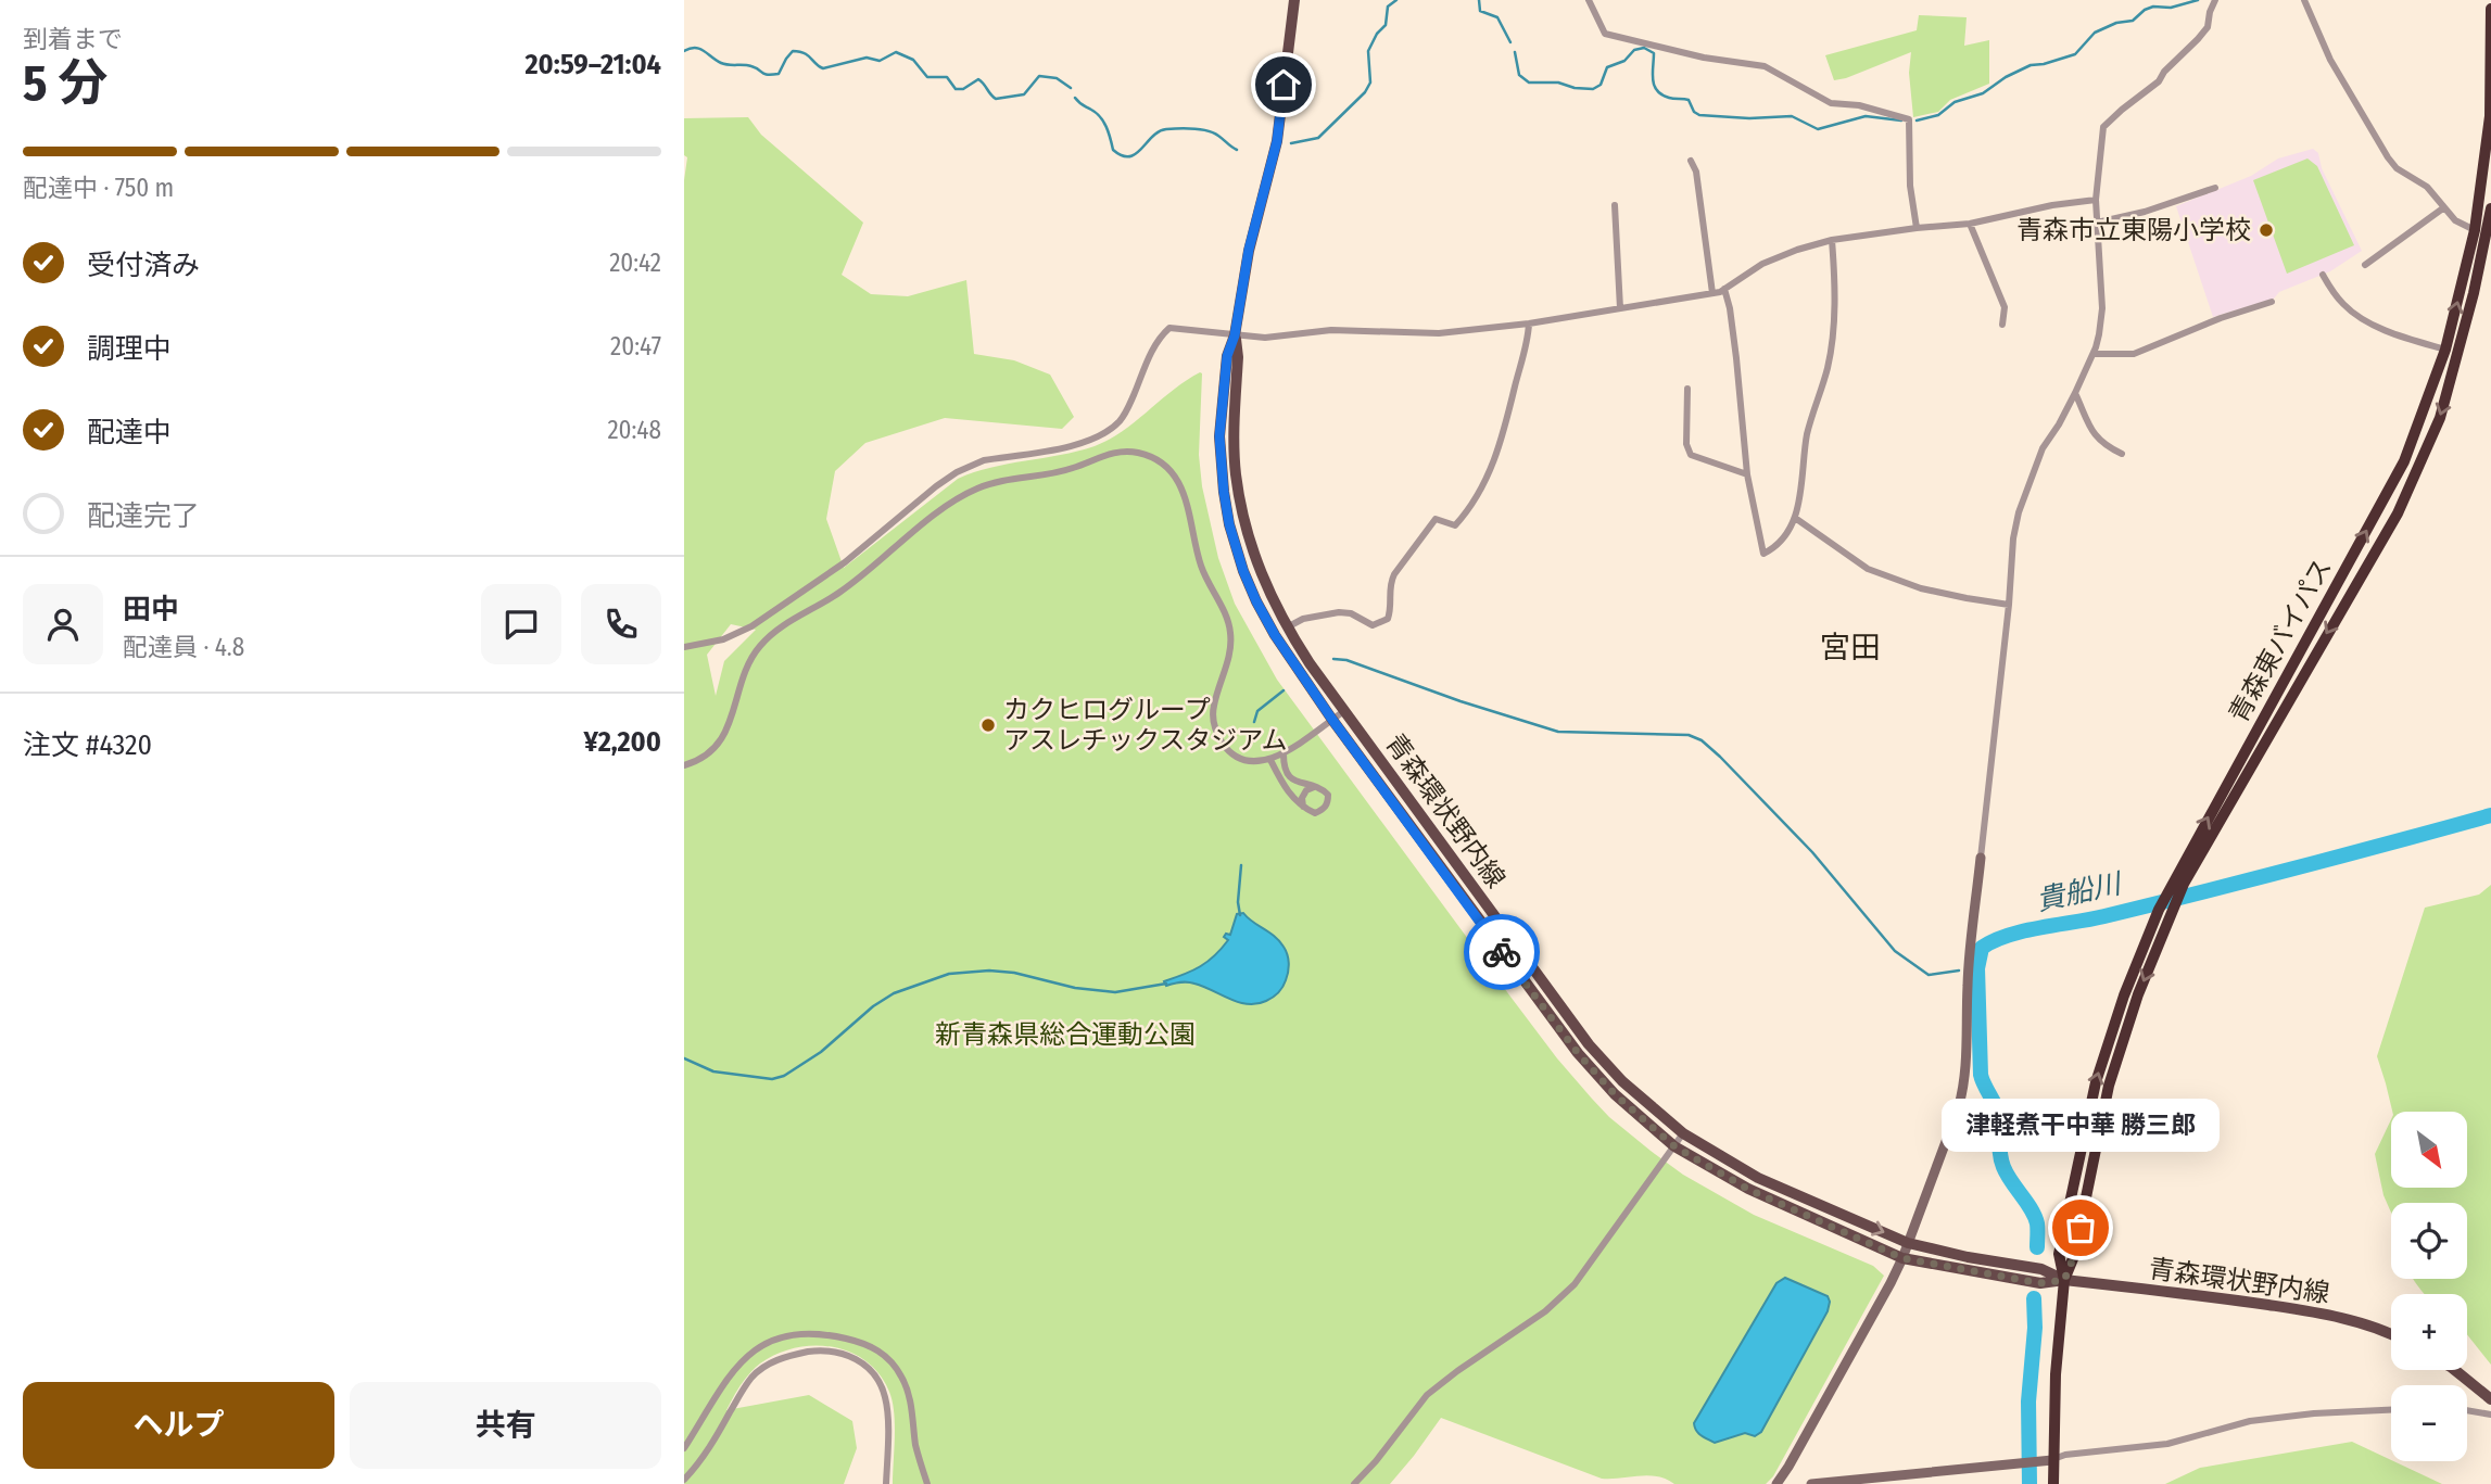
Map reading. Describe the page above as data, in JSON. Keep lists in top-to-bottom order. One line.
{"streets":{"highway":["青森東バイパス"],"main road":["青森環状野内線"]},"crossings":[["青森東バイパス","青森環状野内線"]],"districts":["宮田"],"water":["貴船川"],"parks":["新青森県総合運動公園"],"places":["青森市立東陽小学校","カクヒログループ アスレチックスタジアム","津軽煮干中華 勝三郎"],"north":"bottom right","page":{"heading":["5 分","到着まで","20:59–21:04"],"panel":["田中","配達員 · 4.8","注文 #4320","¥2,200"],"bar":"配達中 · 750 m","list":[["受付済み","20:42"],["調理中","20:47"],["配達中","20:48"],"配達完了"],"bubble":"津軽煮干中華 勝三郎","map_buttons":["+","−"],"buttons":["ヘルプ","共有"]}}
